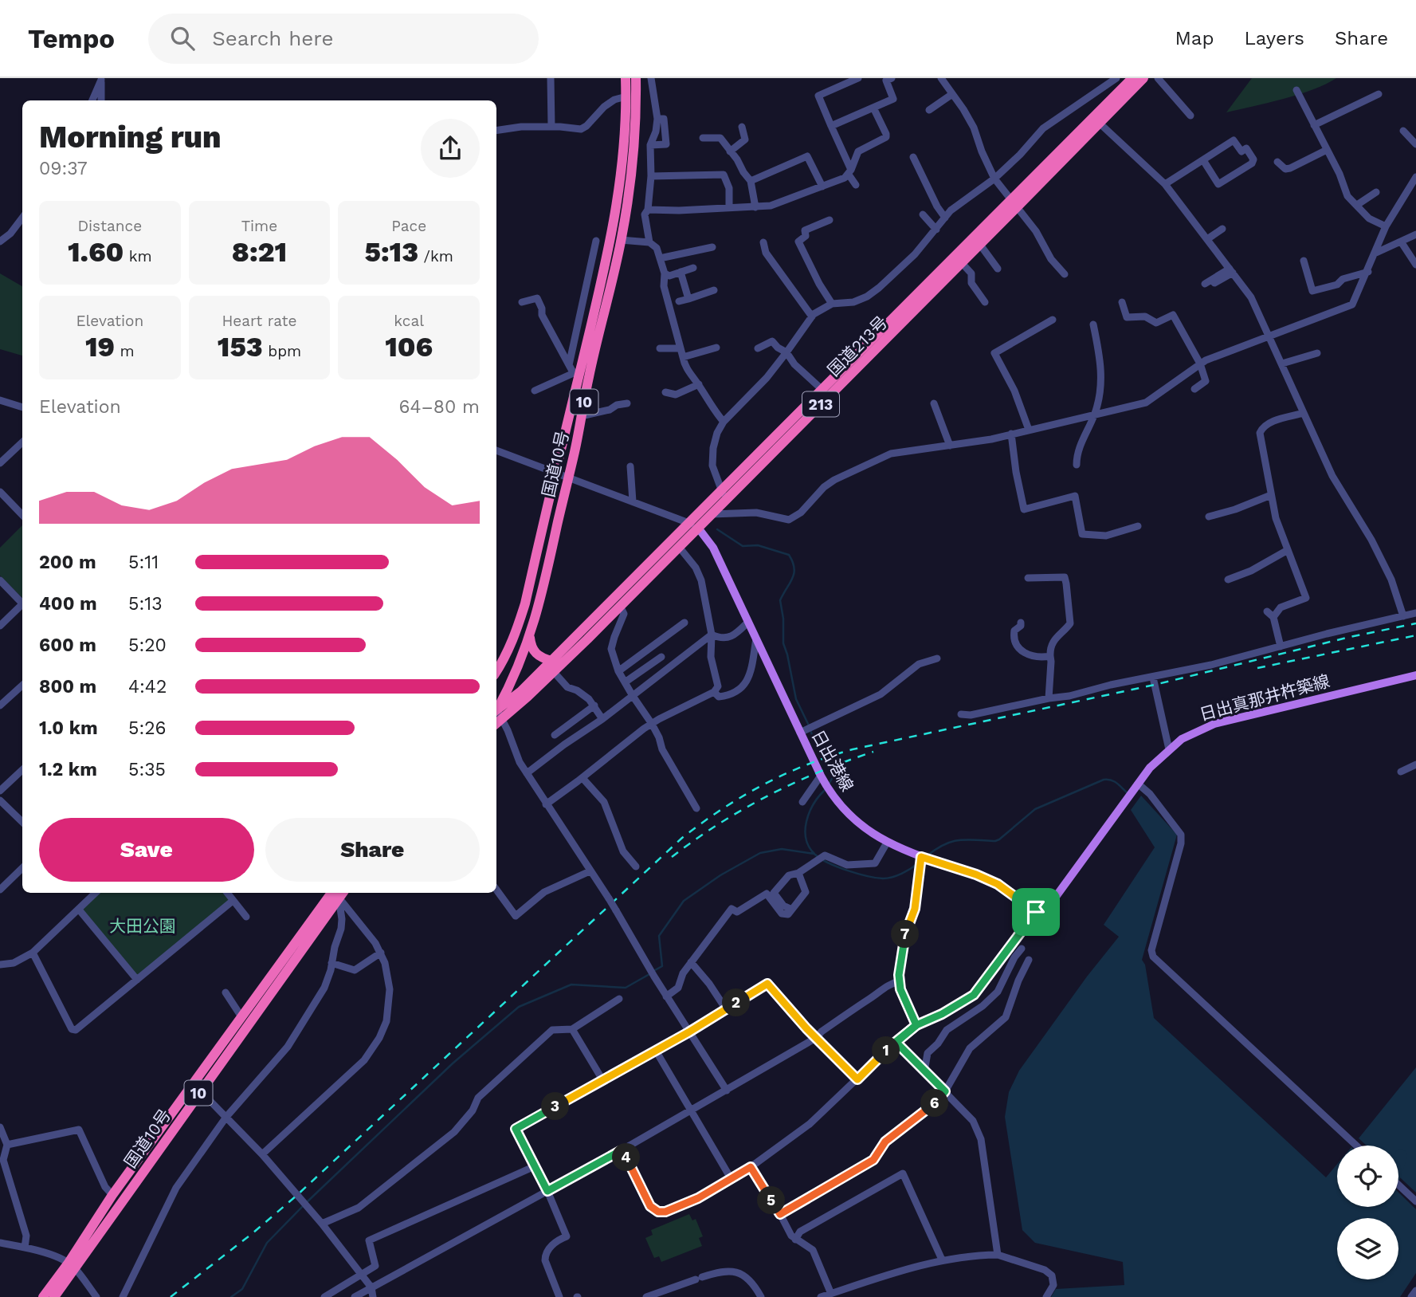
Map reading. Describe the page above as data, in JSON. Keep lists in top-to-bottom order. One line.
{"streets":{"highway":["国道213号","10","213","国道10号"],"main road":["日出真那井杵築線","日出港線"]},"crossings":[["国道213号","日出港線"],["日出真那井杵築線","日出港線"]],"parks":["大田公園"],"page":{"header":"Tempo","search":"Search here","nav":["Map","Layers","Share"],"heading":["Morning run","09:37"],"stats":[["Distance","1.60 km"],["Time","8:21"],["Pace","5:13 /km"],["Elevation","19 m"],["Heart rate","153 bpm"],["kcal","106"]],"chart":["Elevation","64–80 m"],"list":[{"name":"200 m","note":"5:11"},{"name":"400 m","note":"5:13"},{"name":"600 m","note":"5:20"},{"name":"800 m","note":"4:42"},{"name":"1.0 km","note":"5:26"},{"name":"1.2 km","note":"5:35"}],"buttons":["Save","Share"],"pins":["7","2","1","6","3","4","5"]}}
